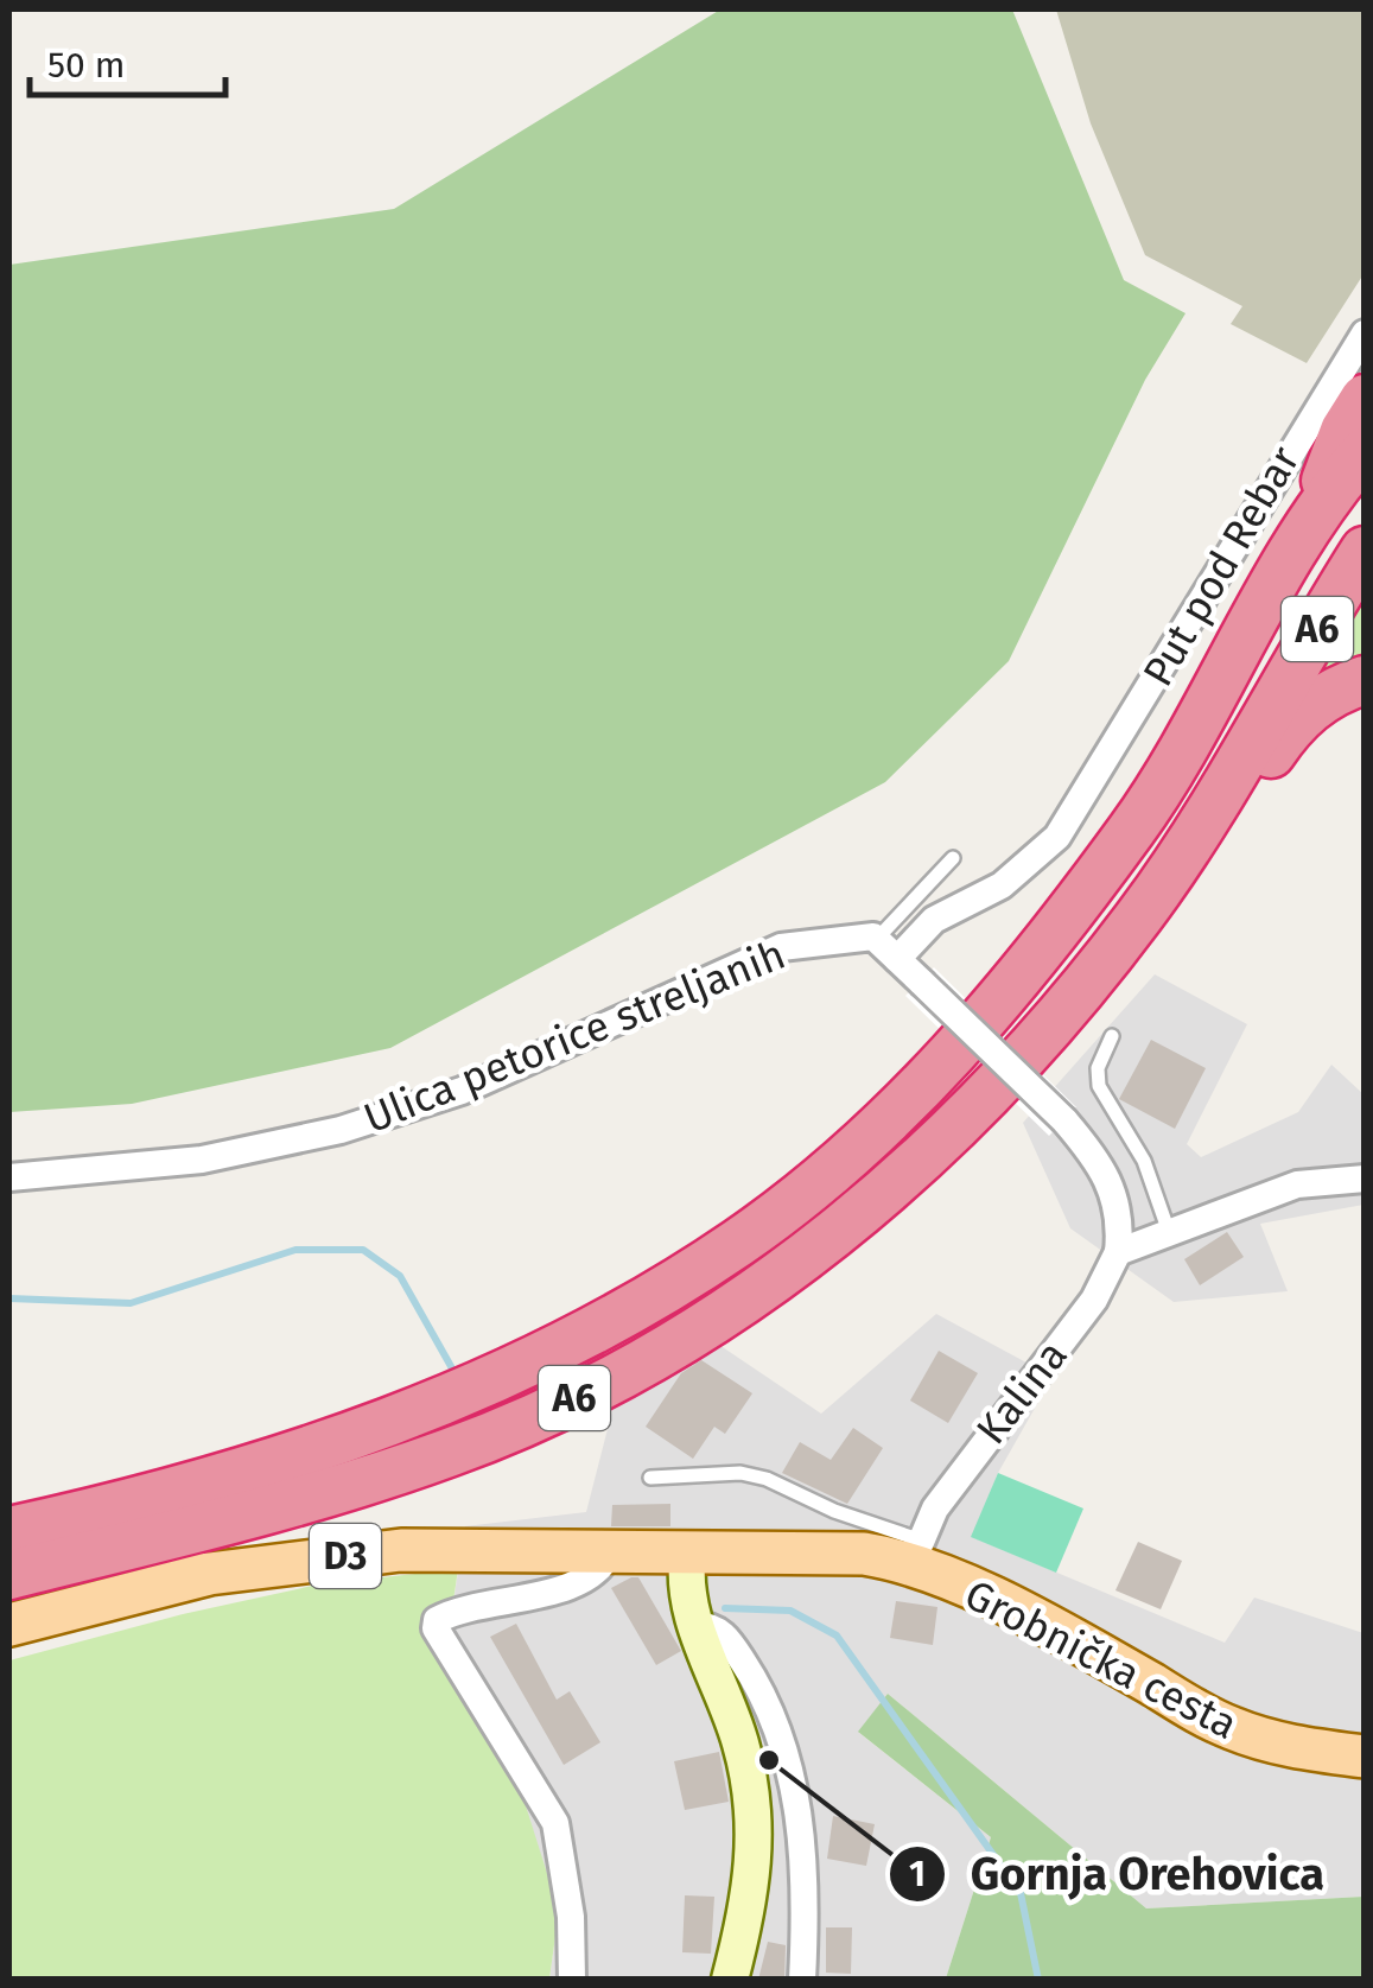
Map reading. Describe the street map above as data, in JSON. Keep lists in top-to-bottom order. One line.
{"streets":{"highway":["A6"],"main road":["D3","Grobnička cesta"],"street":["Put pod Rebar","Ulica petorice streljanih","Kalina"]},"crossings":[["Put pod Rebar","Ulica petorice streljanih"],["Kalina","D3"],["Kalina","Grobnička cesta"],["D3","Grobnička cesta"]],"places":["Gornja Orehovica"],"scale_bar":"50 m"}
